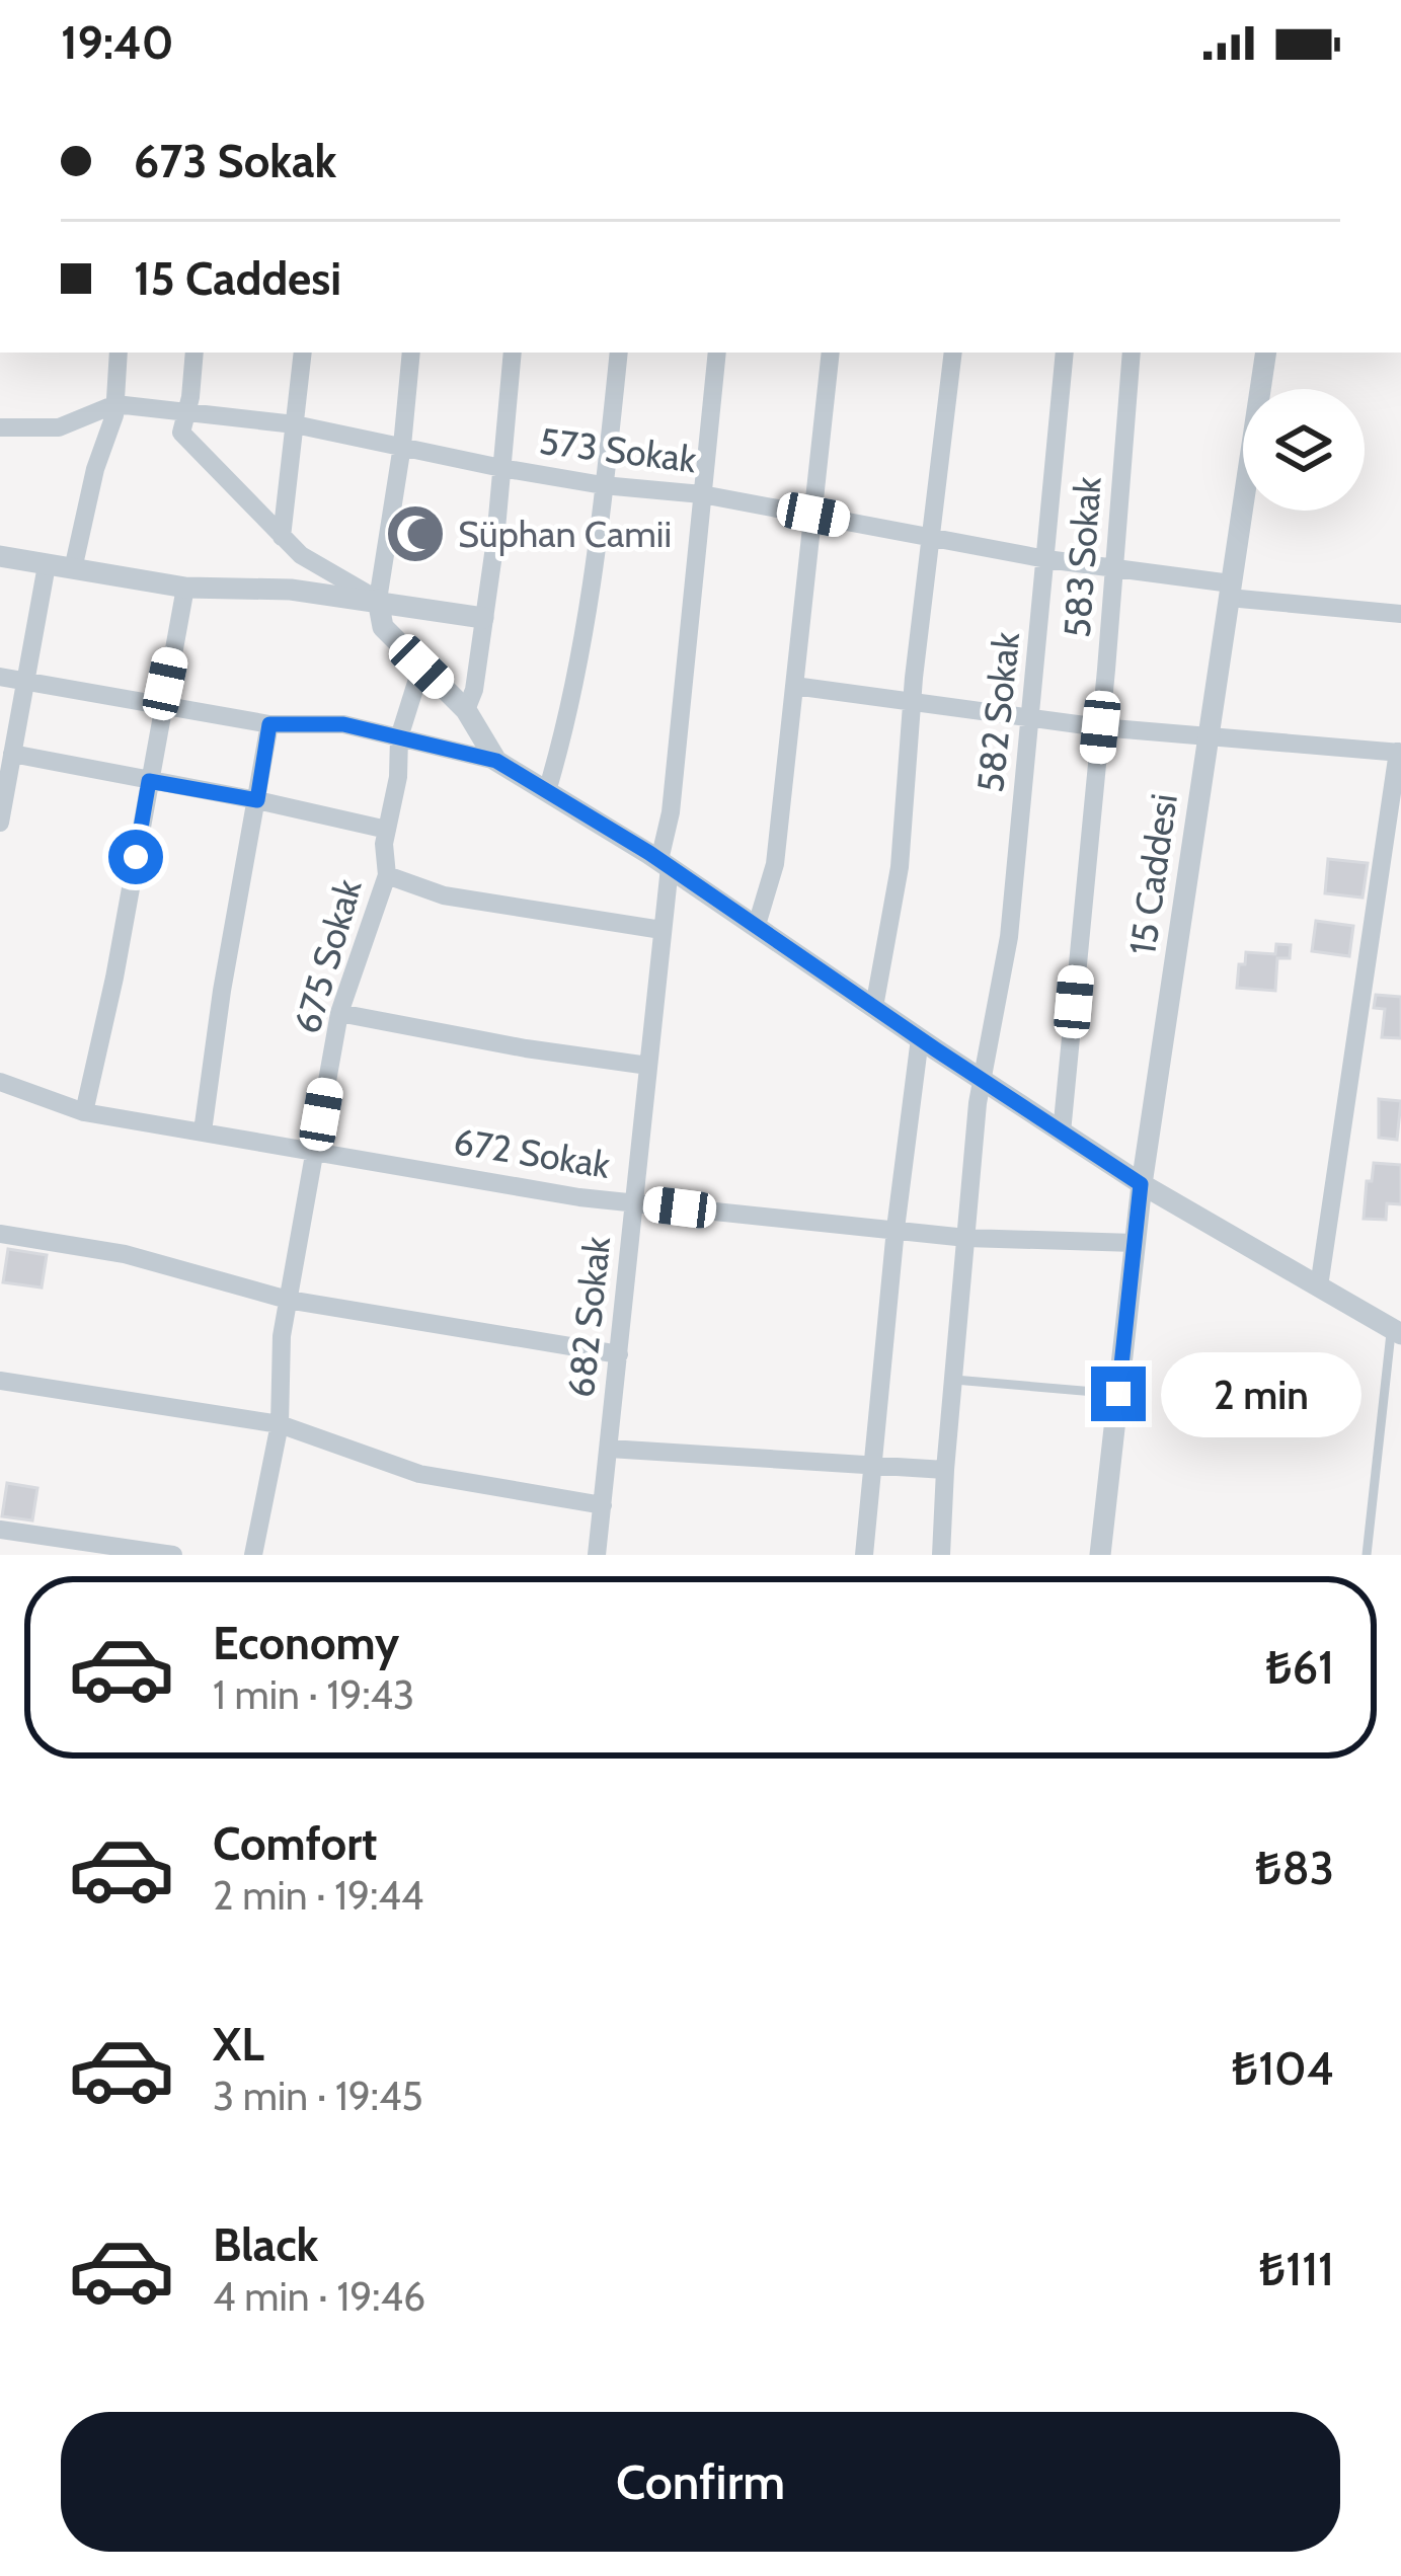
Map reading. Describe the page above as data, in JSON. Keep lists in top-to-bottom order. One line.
{"streets":{"street":["573 Sokak","583 Sokak","582 Sokak","15 Caddesi","675 Sokak","672 Sokak","682 Sokak"]},"crossings":[["573 Sokak","583 Sokak"],["573 Sokak","582 Sokak"],["573 Sokak","15 Caddesi"],["573 Sokak","682 Sokak"],["582 Sokak","672 Sokak"],["15 Caddesi","672 Sokak"],["675 Sokak","672 Sokak"],["672 Sokak","682 Sokak"]],"places":{"mosque":["Süphan Camii"]},"page":{"status":"19:40","banner":["673 Sokak","15 Caddesi"],"bubble":"2 min","list":[{"name":"Economy","note":"1 min · 19:43","value":"₺61"},{"name":"Comfort","note":"2 min · 19:44","value":"₺83"},{"name":"XL","note":"3 min · 19:45","value":"₺104"},{"name":"Black","note":"4 min · 19:46","value":"₺111"}],"buttons":"Confirm"}}
